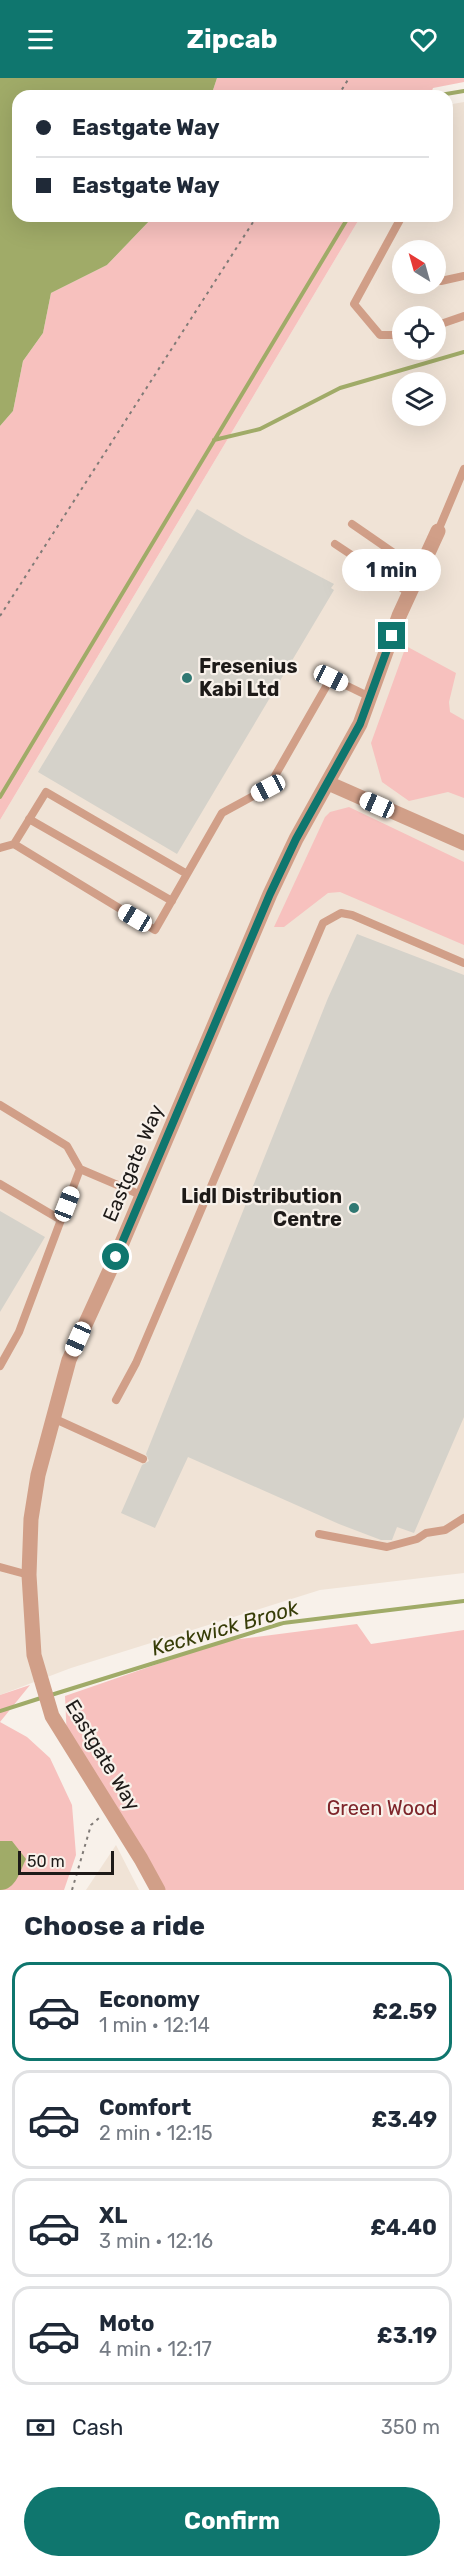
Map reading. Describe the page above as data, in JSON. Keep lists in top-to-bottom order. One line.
{"streets":{"street":["Eastgate Way"]},"water":["Keckwick Brook"],"parks":["Green Wood"],"places":["Fresenius Kabi Ltd","Lidl Distribution Centre"],"scale_bar":"50 m","north":"top left","page":{"header":"Zipcab","banner":["Eastgate Way","Eastgate Way"],"bubble":"1 min","scale":"50 m","heading":"Choose a ride","list":[{"name":"Economy","note":"1 min · 12:14","value":"£2.59"},{"name":"Comfort","note":"2 min · 12:15","value":"£3.49"},{"name":"XL","note":"3 min · 12:16","value":"£4.40"},{"name":"Moto","note":"4 min · 12:17","value":"£3.19"}],"pay":["Cash","350 m"],"buttons":"Confirm"}}
